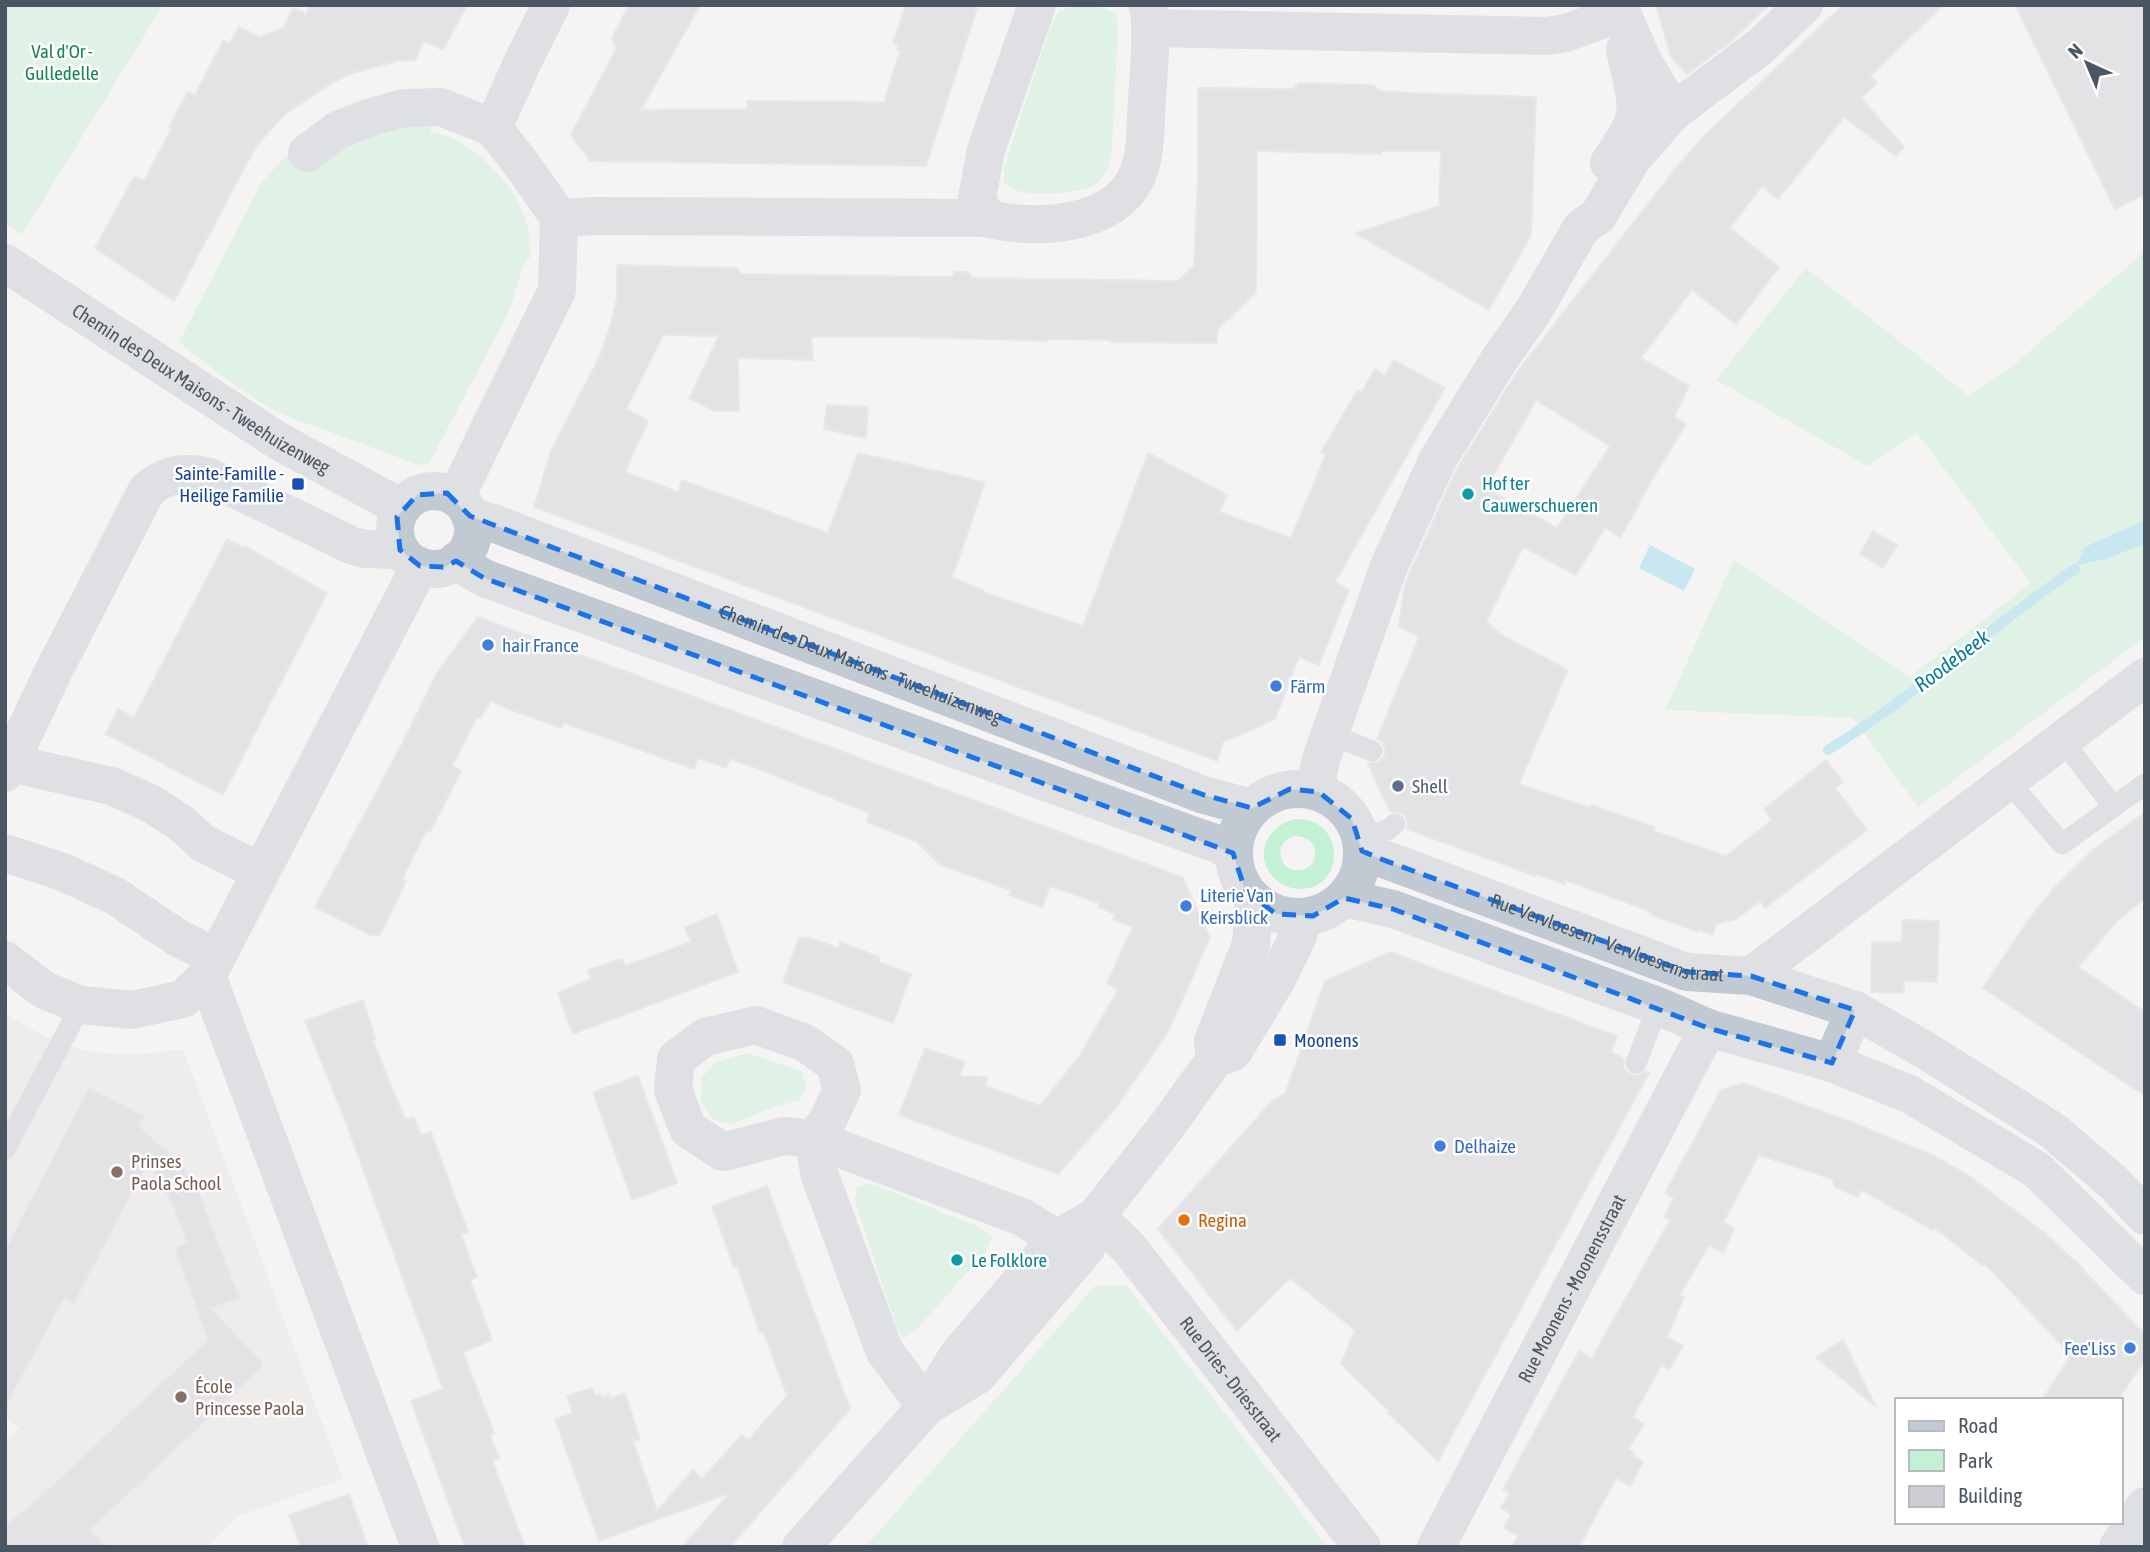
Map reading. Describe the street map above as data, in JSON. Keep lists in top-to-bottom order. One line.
{"streets":{"street":["Chemin des Deux Maisons - Tweehuizenweg","Rue Vervloesem - Vervloesemstraat","Rue Moonens - Moonensstraat","Rue Dries - Driesstraat"]},"crossings":[["Chemin des Deux Maisons - Tweehuizenweg","Rue Vervloesem - Vervloesemstraat"]],"water":["Roodebeek"],"parks":["Val d'Or - Gulledelle"],"places":{"transit":["Sainte-Famille - Heilige Familie","Moonens"],"other":["Hof ter Cauwerschueren","hair France","Färm","Shell","Literie Van Keirsblick","Delhaize","Prinses Paola School","Regina","Le Folklore","Fee'Liss","École Princesse Paola"]},"legend":["Road","Park","Building"],"north":"top left"}
